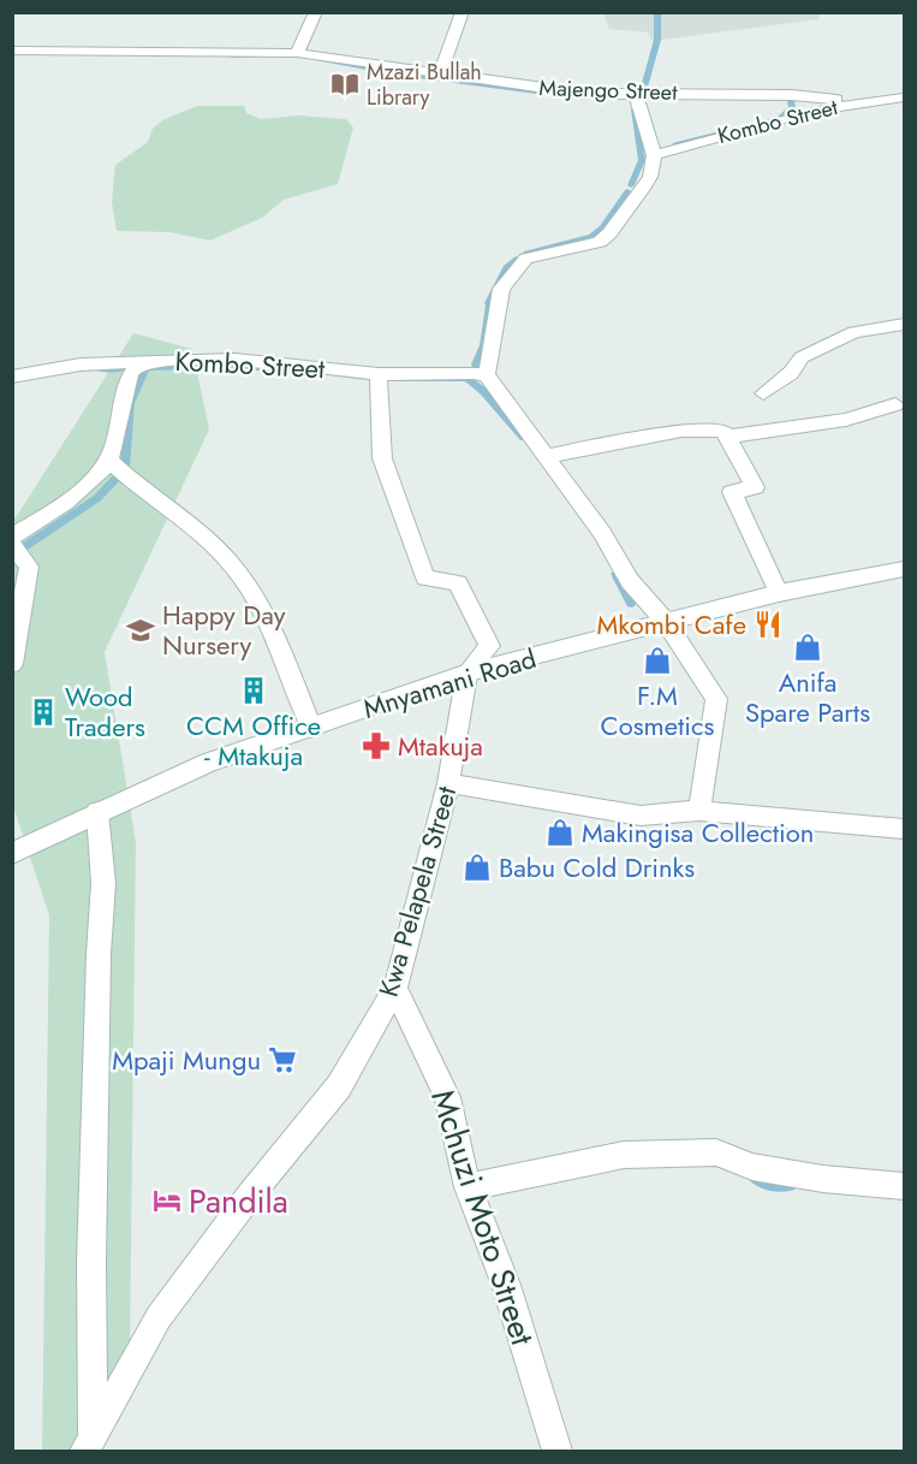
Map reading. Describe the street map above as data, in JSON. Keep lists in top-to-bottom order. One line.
{"streets":{"street":["Majengo Street","Kombo Street","Mnyamani Road","Kwa Pelapela Street","Mchuzi Moto Street"]},"crossings":[["Majengo Street","Kombo Street"],["Mnyamani Road","Kwa Pelapela Street"],["Kwa Pelapela Street","Mchuzi Moto Street"]],"places":{"library":["Mzazi Bullah Library"],"restaurant":["Mkombi Cafe"],"school or university":["Happy Day Nursery"],"shop":["Anifa Spare Parts","F.M Cosmetics","Makingisa Collection","Babu Cold Drinks"],"building":["CCM Office - Mtakuja","Wood Traders"],"pharmacy":["Mtakuja"],"supermarket":["Mpaji Mungu"],"hotel":["Pandila"]}}
